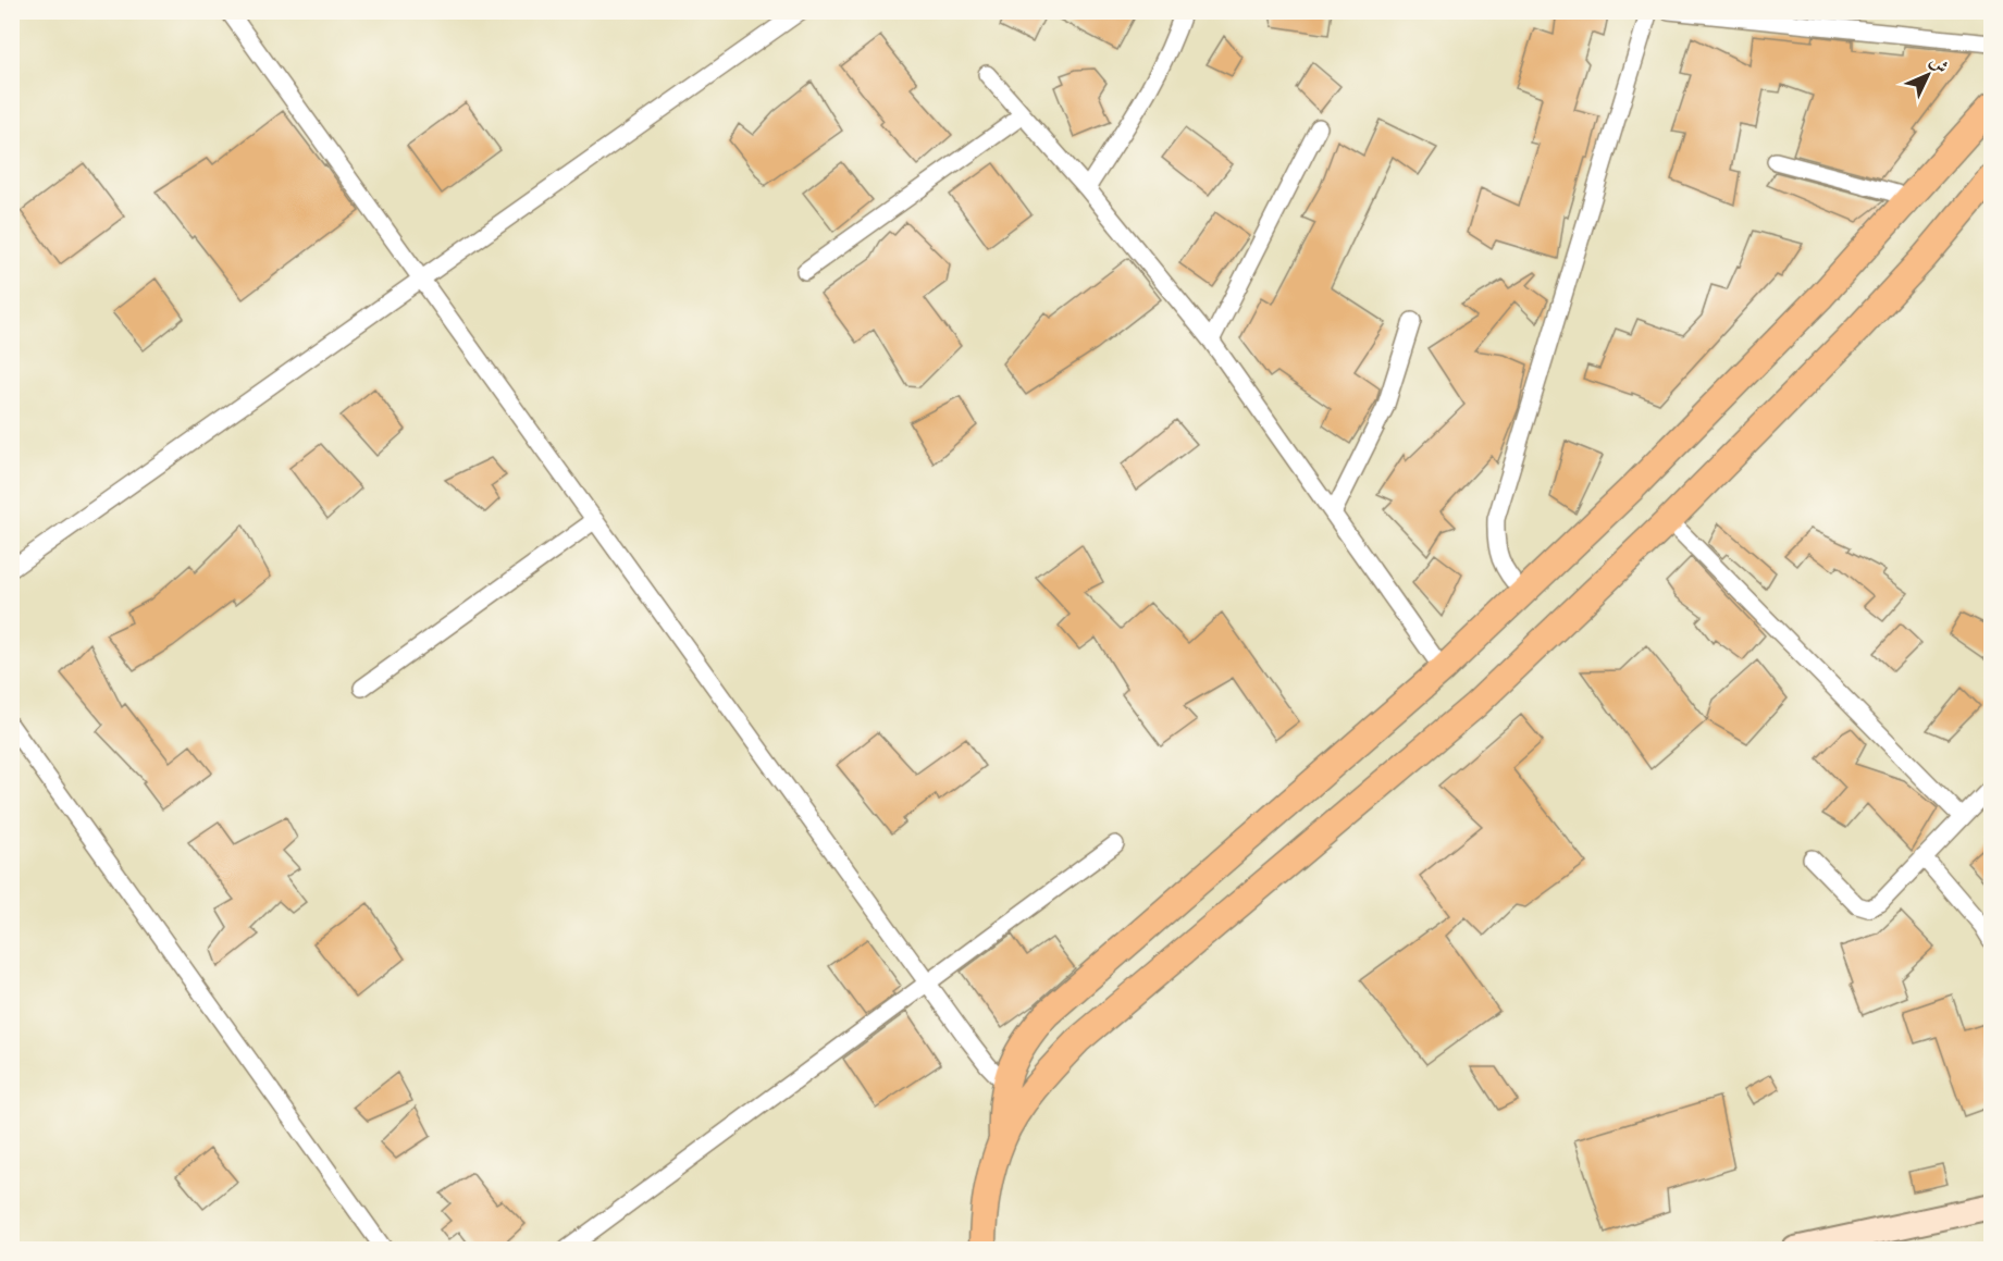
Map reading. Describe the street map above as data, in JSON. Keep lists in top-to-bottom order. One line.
{"north":"top right"}
